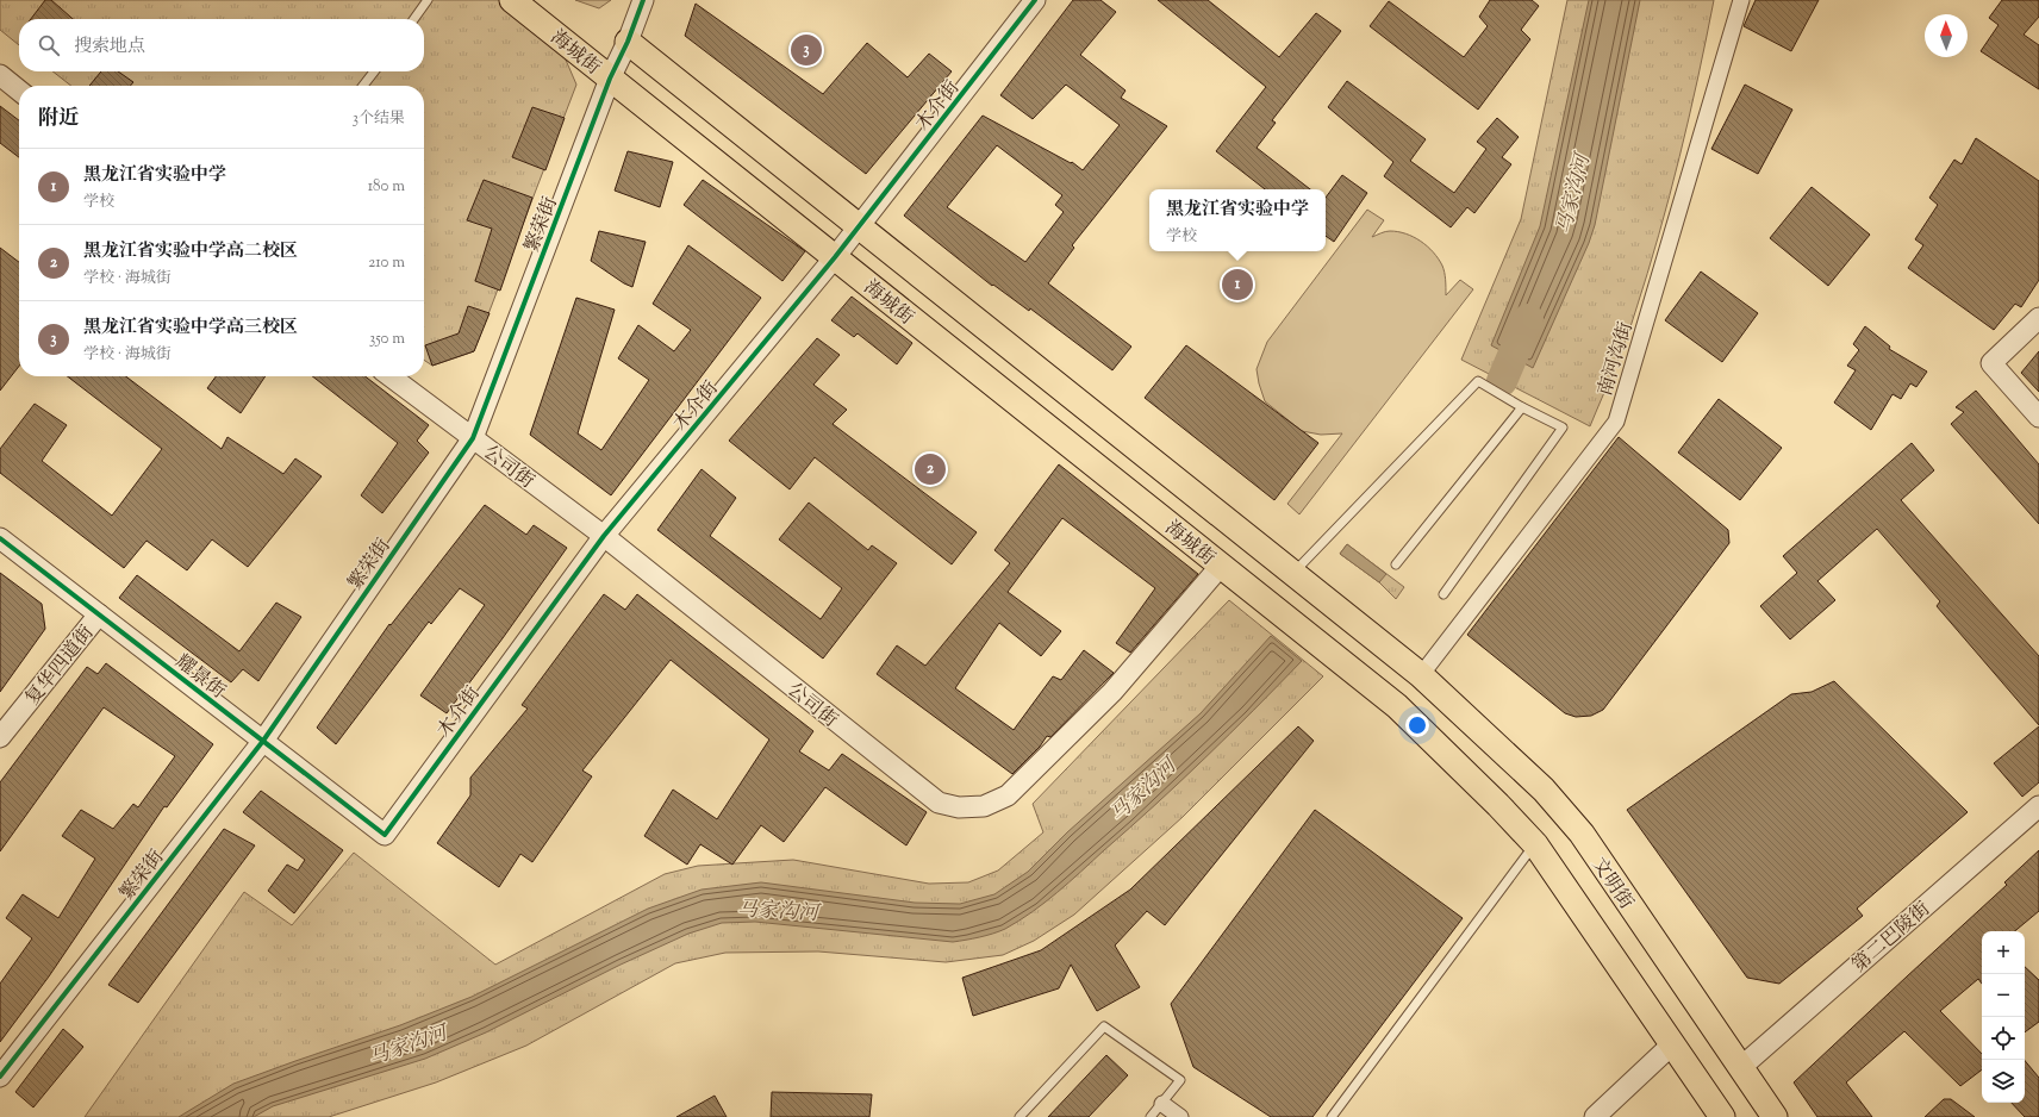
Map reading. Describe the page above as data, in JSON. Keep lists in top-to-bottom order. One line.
{"streets":{"main road":["海城街","文明街"],"street":["木介街","繁荣街","南河沟街","公司街","复华四道街","耀景街","第二巴陵街"]},"crossings":[["海城街","木介街"],["海城街","繁荣街"],["海城街","南河沟街"],["海城街","公司街"],["海城街","文明街"],["木介街","公司街"],["木介街","耀景街"],["繁荣街","公司街"],["繁荣街","耀景街"],["南河沟街","文明街"],["复华四道街","耀景街"],["文明街","第二巴陵街"]],"water":["马家沟河"],"north":"top","page":{"search":"搜索地点","pins":["3","1","2"],"heading":["附近","3个结果"],"list":[{"mark":"1","name":"黑龙江省实验中学","note":"学校","value":"180 m"},{"mark":"2","name":"黑龙江省实验中学高二校区","note":"学校 · 海城街","value":"210 m"},{"mark":"3","name":"黑龙江省实验中学高三校区","note":"学校 · 海城街","value":"350 m"}],"popup":["黑龙江省实验中学","学校"],"map_buttons":["+","−"]}}
